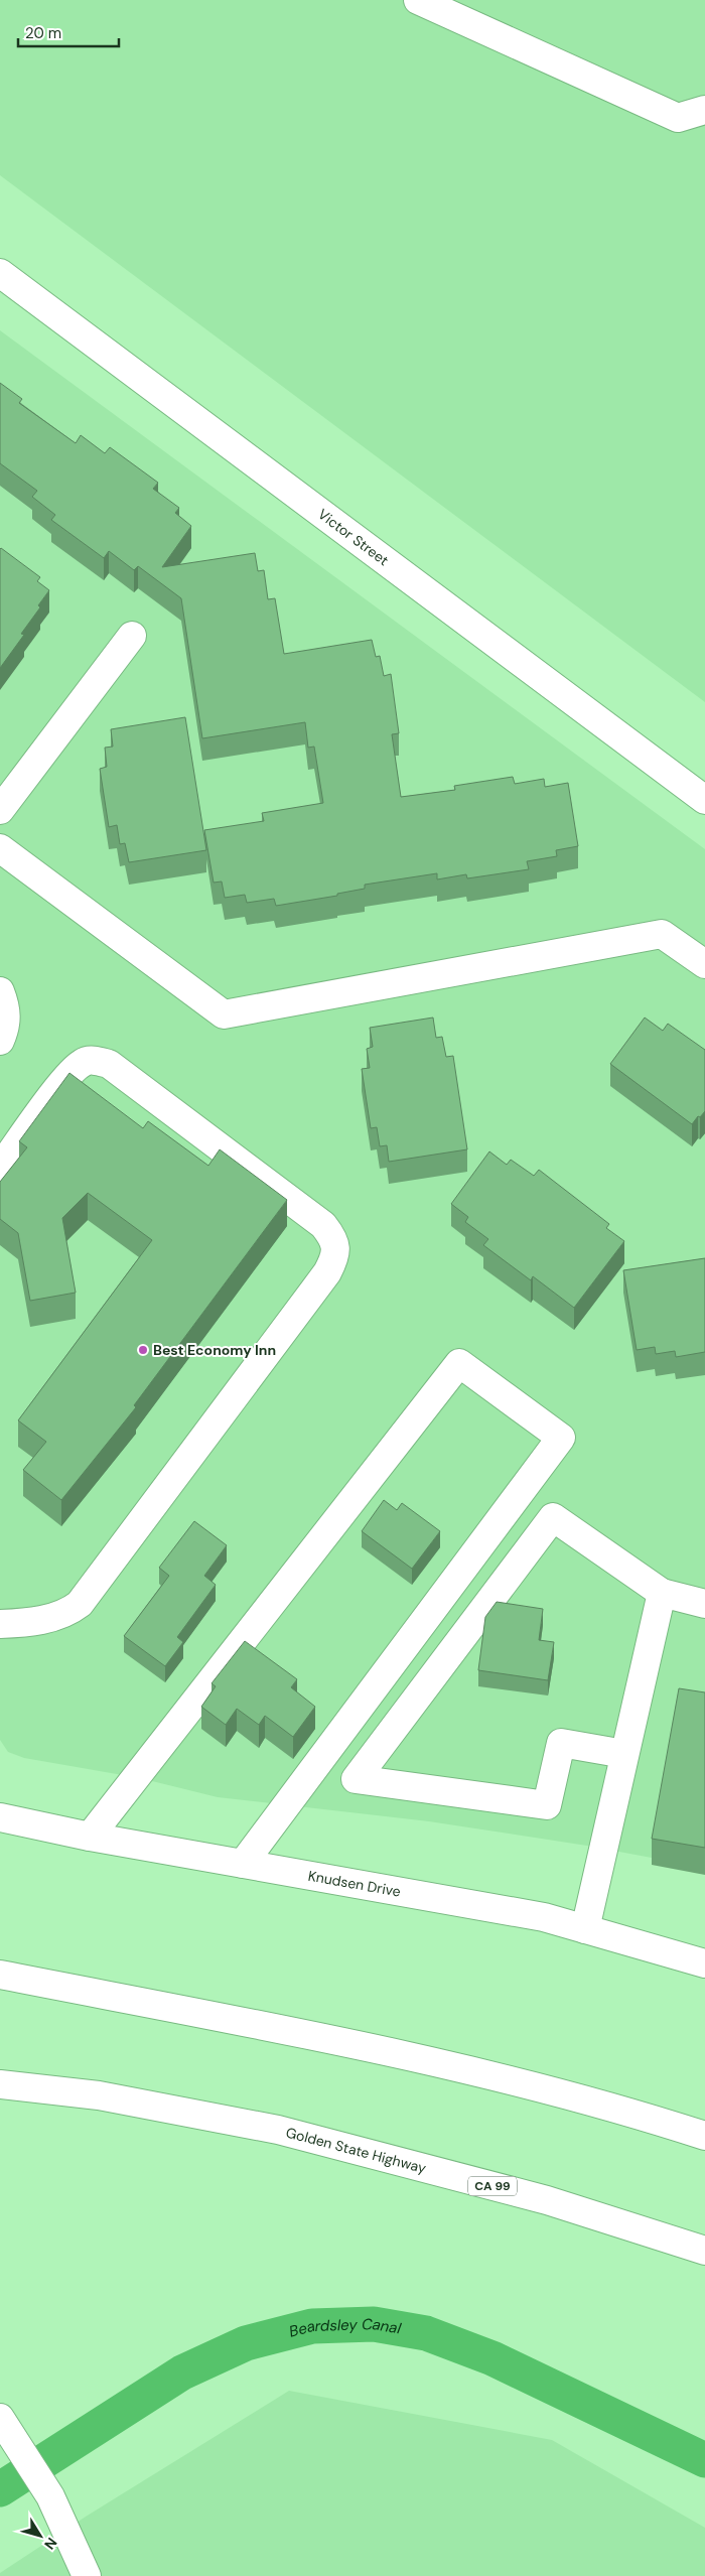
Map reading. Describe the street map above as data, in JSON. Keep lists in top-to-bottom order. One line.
{"streets":{"main road":["Victor Street","Knudsen Drive","Golden State Highway","CA 99"]},"water":["Beardsley Canal"],"places":["Best Economy Inn"],"scale_bar":"20 m","north":"bottom right"}
